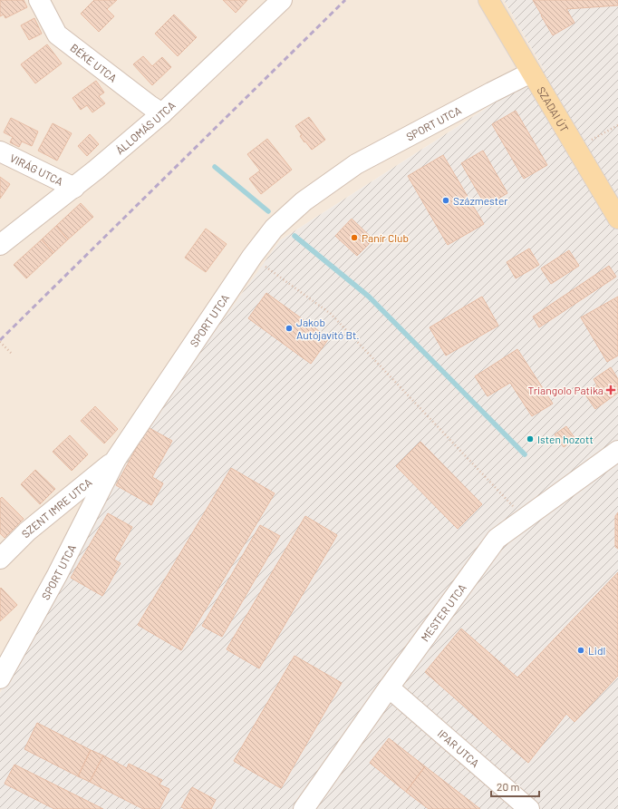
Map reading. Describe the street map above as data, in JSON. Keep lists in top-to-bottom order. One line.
{"streets":{"main road":["SZADAI ÚT"],"street":["BÉKE UTCA","SPORT UTCA","ÁLLOMÁS UTCA","VIRÁG UTCA","SZENT IMRE UTCA","MESTER UTCA","IPAR UTCA"]},"crossings":[["BÉKE UTCA","ÁLLOMÁS UTCA"],["SZADAI ÚT","SPORT UTCA"],["SPORT UTCA","SZENT IMRE UTCA"],["ÁLLOMÁS UTCA","VIRÁG UTCA"],["MESTER UTCA","IPAR UTCA"]],"places":{"other":["Százmester","Panír Club","Jakob Autójavító Bt.","Isten hozott","Lidl"],"health":["Triangolo Patika"]},"scale_bar":"20 m"}
